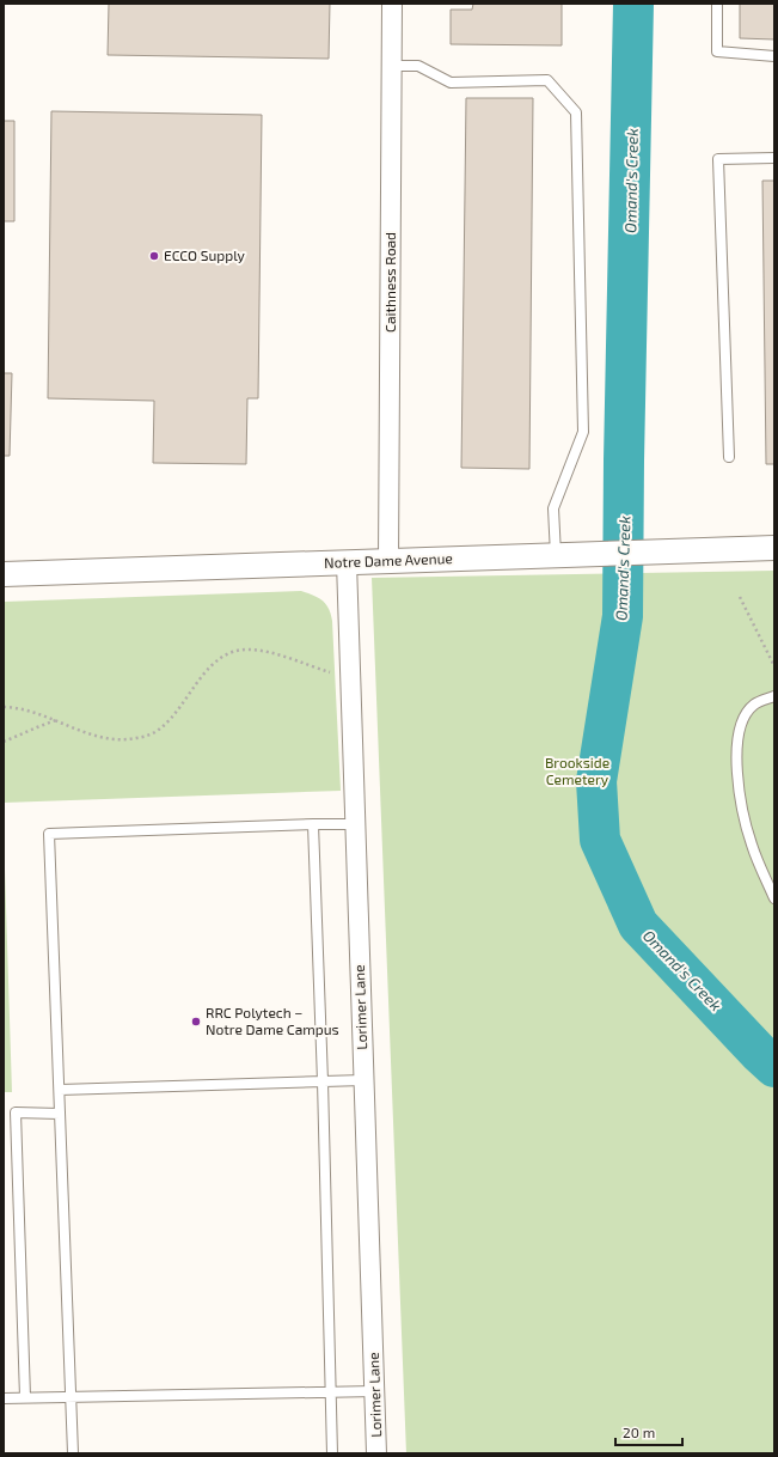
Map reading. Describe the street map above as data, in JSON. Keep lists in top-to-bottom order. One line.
{"streets":{"street":["Caithness Road","Notre Dame Avenue","Lorimer Lane"]},"crossings":[["Caithness Road","Notre Dame Avenue"],["Notre Dame Avenue","Lorimer Lane"]],"water":["Omand's Creek"],"parks":["Brookside Cemetery"],"places":["ECCO Supply","RRC Polytech – Notre Dame Campus"],"scale_bar":"20 m"}
